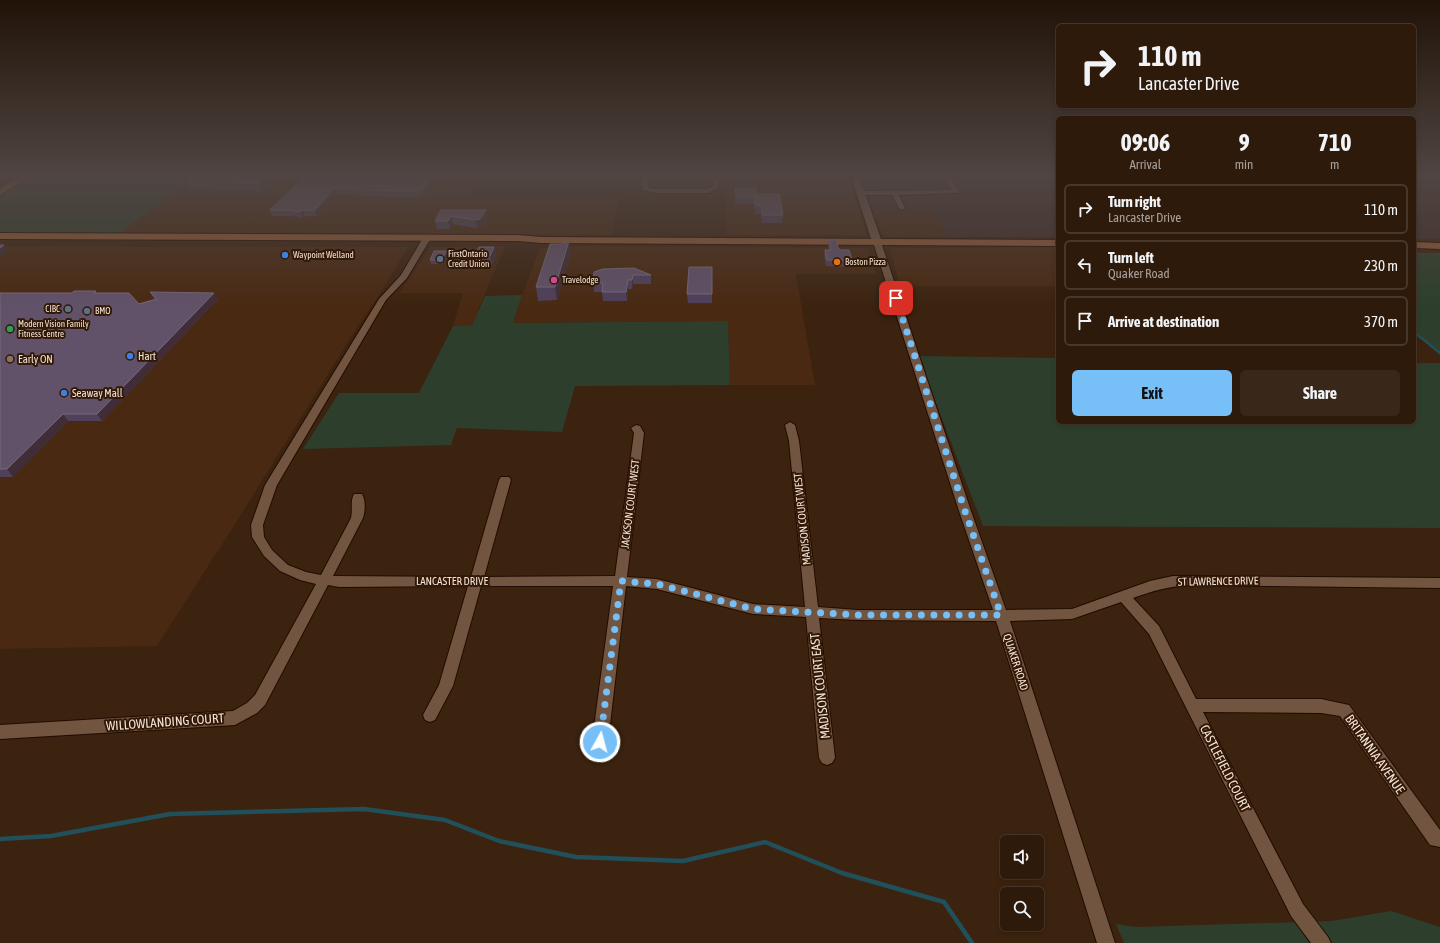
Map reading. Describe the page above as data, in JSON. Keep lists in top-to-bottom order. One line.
{"streets":{"street":["JACKSON COURT WEST","MADISON COURT WEST","LANCASTER DRIVE","ST LAWRENCE DRIVE","QUAKER ROAD","MADISON COURT EAST","WILLOWLANDING COURT","BRITANNIA AVENUE","CASTLEFIELD COURT"]},"crossings":[["JACKSON COURT WEST","LANCASTER DRIVE"],["MADISON COURT WEST","LANCASTER DRIVE"],["MADISON COURT WEST","MADISON COURT EAST"],["LANCASTER DRIVE","ST LAWRENCE DRIVE"],["LANCASTER DRIVE","QUAKER ROAD"],["LANCASTER DRIVE","MADISON COURT EAST"],["LANCASTER DRIVE","WILLOWLANDING COURT"],["ST LAWRENCE DRIVE","QUAKER ROAD"],["ST LAWRENCE DRIVE","CASTLEFIELD COURT"],["BRITANNIA AVENUE","CASTLEFIELD COURT"]],"places":["Waypoint Welland","FirstOntario Credit Union","Boston Pizza","Travelodge","CIBC","BMO","Modern Vision Family Fitness Centre","Hart","Early ON","Seaway Mall"],"page":{"turn":["110 m","Lancaster Drive"],"eta":["09:06","Arrival","9","min","710","m"],"list":[{"name":"Turn right","note":"Lancaster Drive","value":"110 m"},{"name":"Turn left","note":"Quaker Road","value":"230 m"},{"name":"Arrive at destination","value":"370 m"}],"buttons":["Exit","Share"]}}
